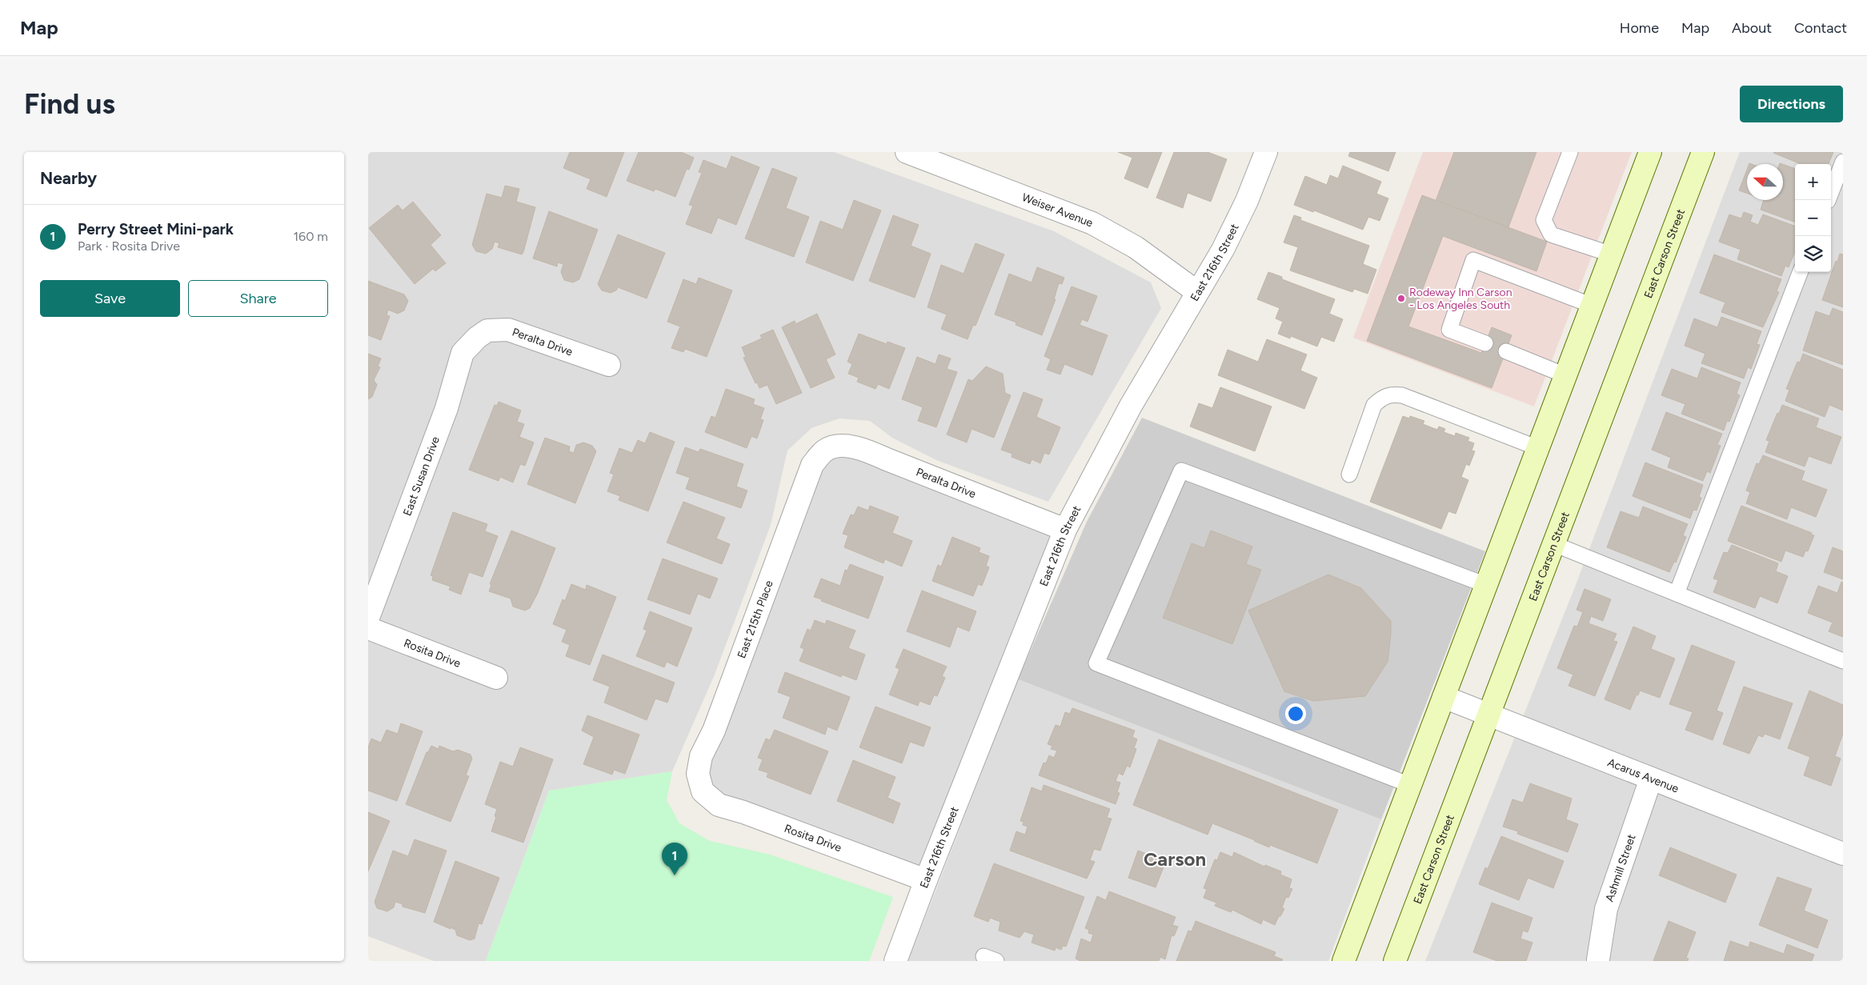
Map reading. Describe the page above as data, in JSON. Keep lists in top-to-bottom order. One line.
{"streets":{"main road":["East Carson Street"],"street":["Weiser Avenue","East 216th Street","Peralta Drive","East Susan Drive","East 215th Place","Rosita Drive","Acarus Avenue","Ashmill Street"]},"crossings":[["Weiser Avenue","East 216th Street"],["East Carson Street","Acarus Avenue"],["East 216th Street","Peralta Drive"],["East 216th Street","Rosita Drive"],["Peralta Drive","East Susan Drive"],["Peralta Drive","East 215th Place"],["East 215th Place","Rosita Drive"],["Acarus Avenue","Ashmill Street"]],"districts":["Carson"],"places":["Rodeway Inn Carson - Los Angeles South"],"north":"left","page":{"header":"Map","nav":["Home","Map","About","Contact"],"buttons":["Directions",["Save","Share"]],"title":"Find us","heading":"Nearby","map_buttons":["+","−"],"list":[{"mark":"1","name":"Perry Street Mini-park","note":"Park · Rosita Drive","value":"160 m"}],"pins":"1"}}
